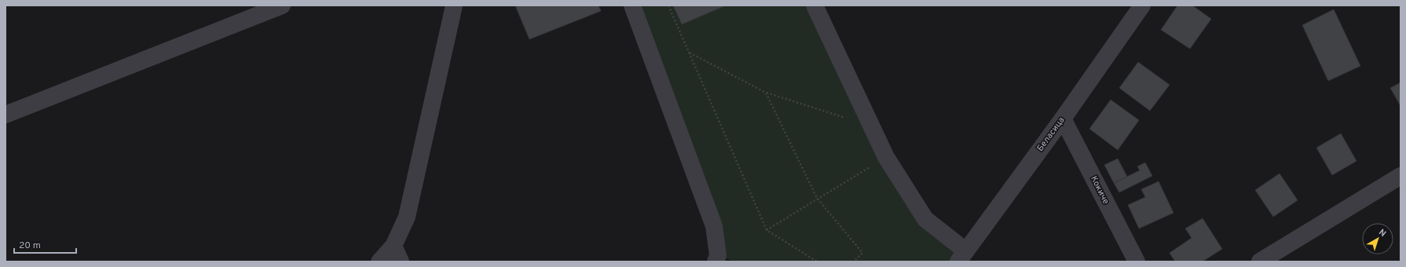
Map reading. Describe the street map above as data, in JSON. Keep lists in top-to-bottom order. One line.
{"streets":{"street":["Беласица","Кокиче"]},"crossings":[["Беласица","Кокиче"]],"scale_bar":"20 m","north":"top right"}
